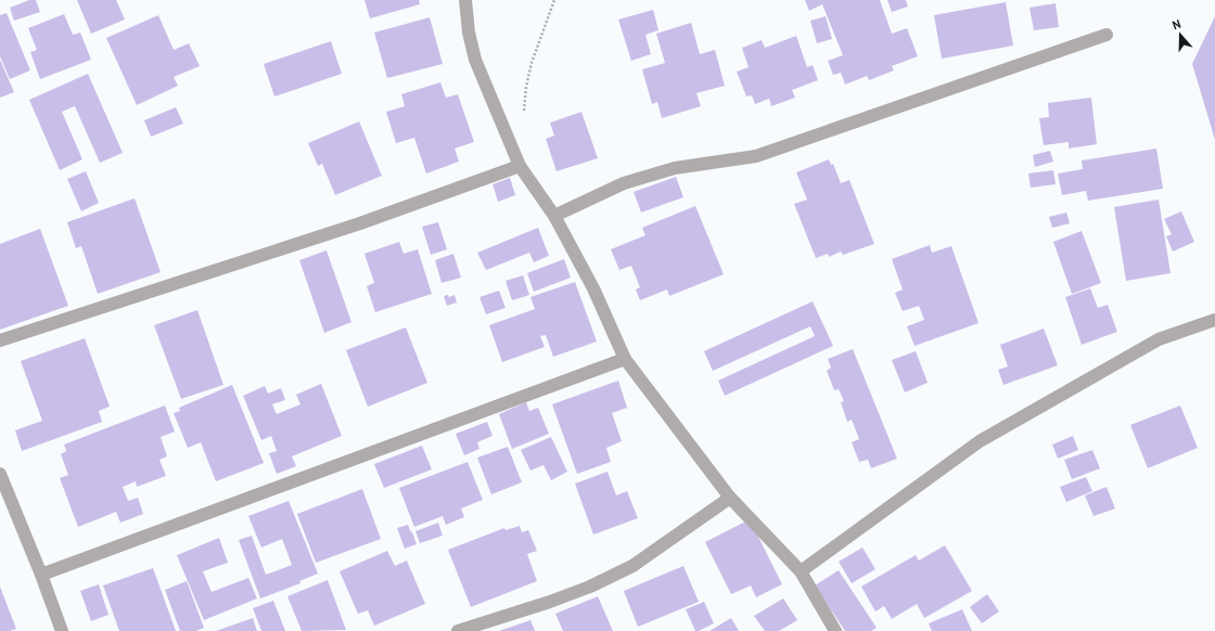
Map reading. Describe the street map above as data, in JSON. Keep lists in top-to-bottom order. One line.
{"north":"top"}
